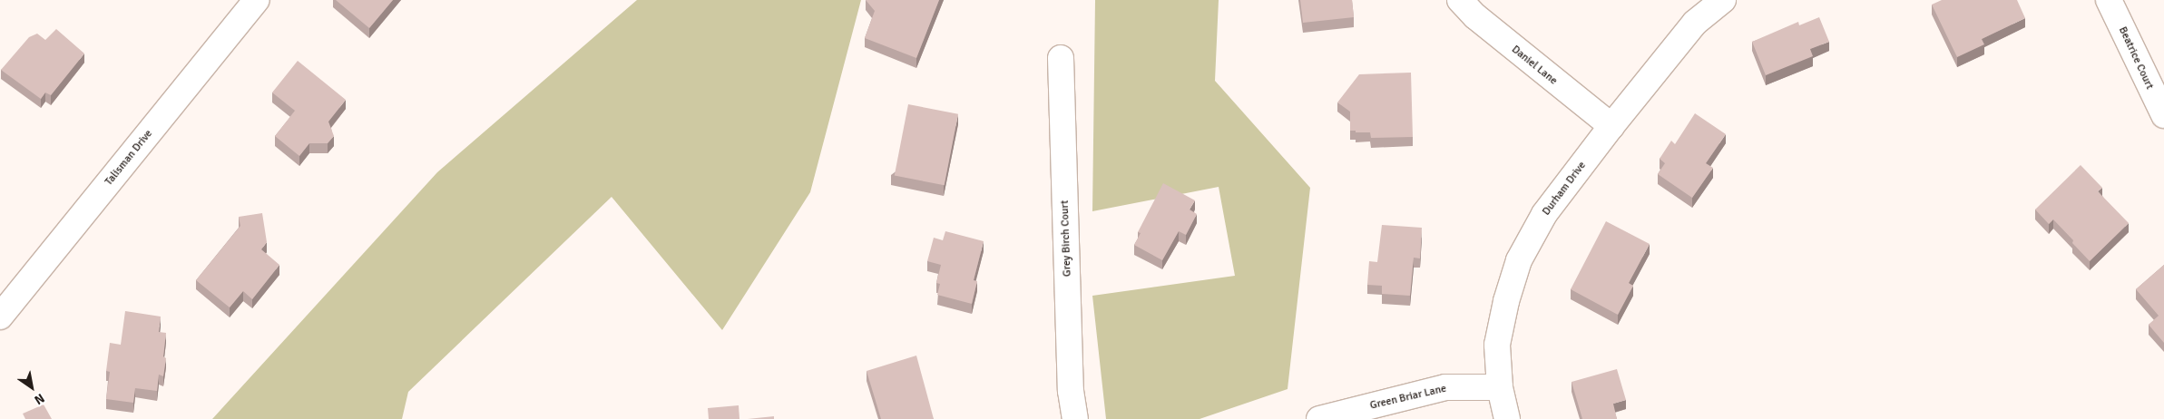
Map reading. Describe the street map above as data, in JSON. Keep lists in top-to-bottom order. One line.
{"streets":{"street":["Beatrice Court","Daniel Lane","Talisman Drive","Durham Drive","Grey Birch Court","Green Briar Lane"]},"crossings":[["Daniel Lane","Durham Drive"],["Durham Drive","Green Briar Lane"]],"north":"bottom right"}
